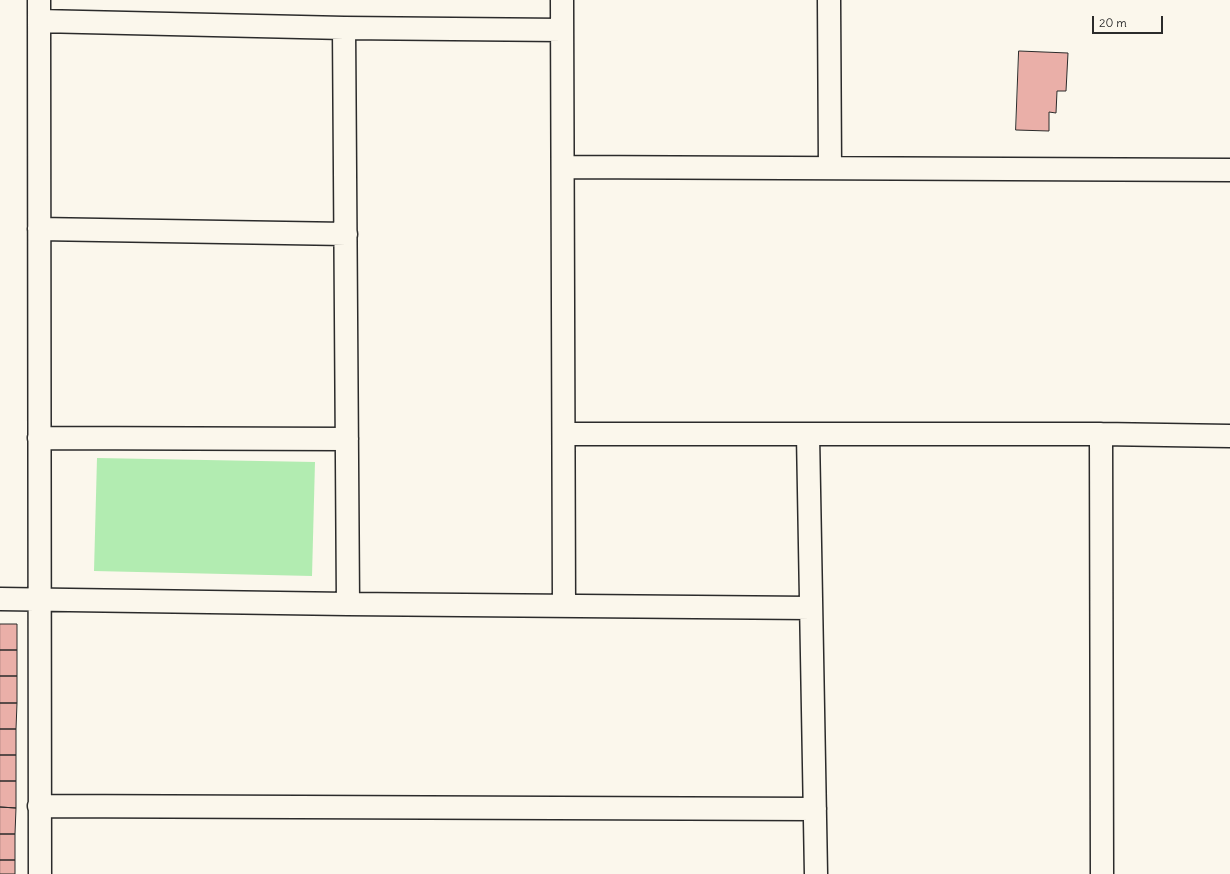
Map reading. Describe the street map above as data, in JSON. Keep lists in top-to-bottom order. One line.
{"scale_bar":"20 m"}
